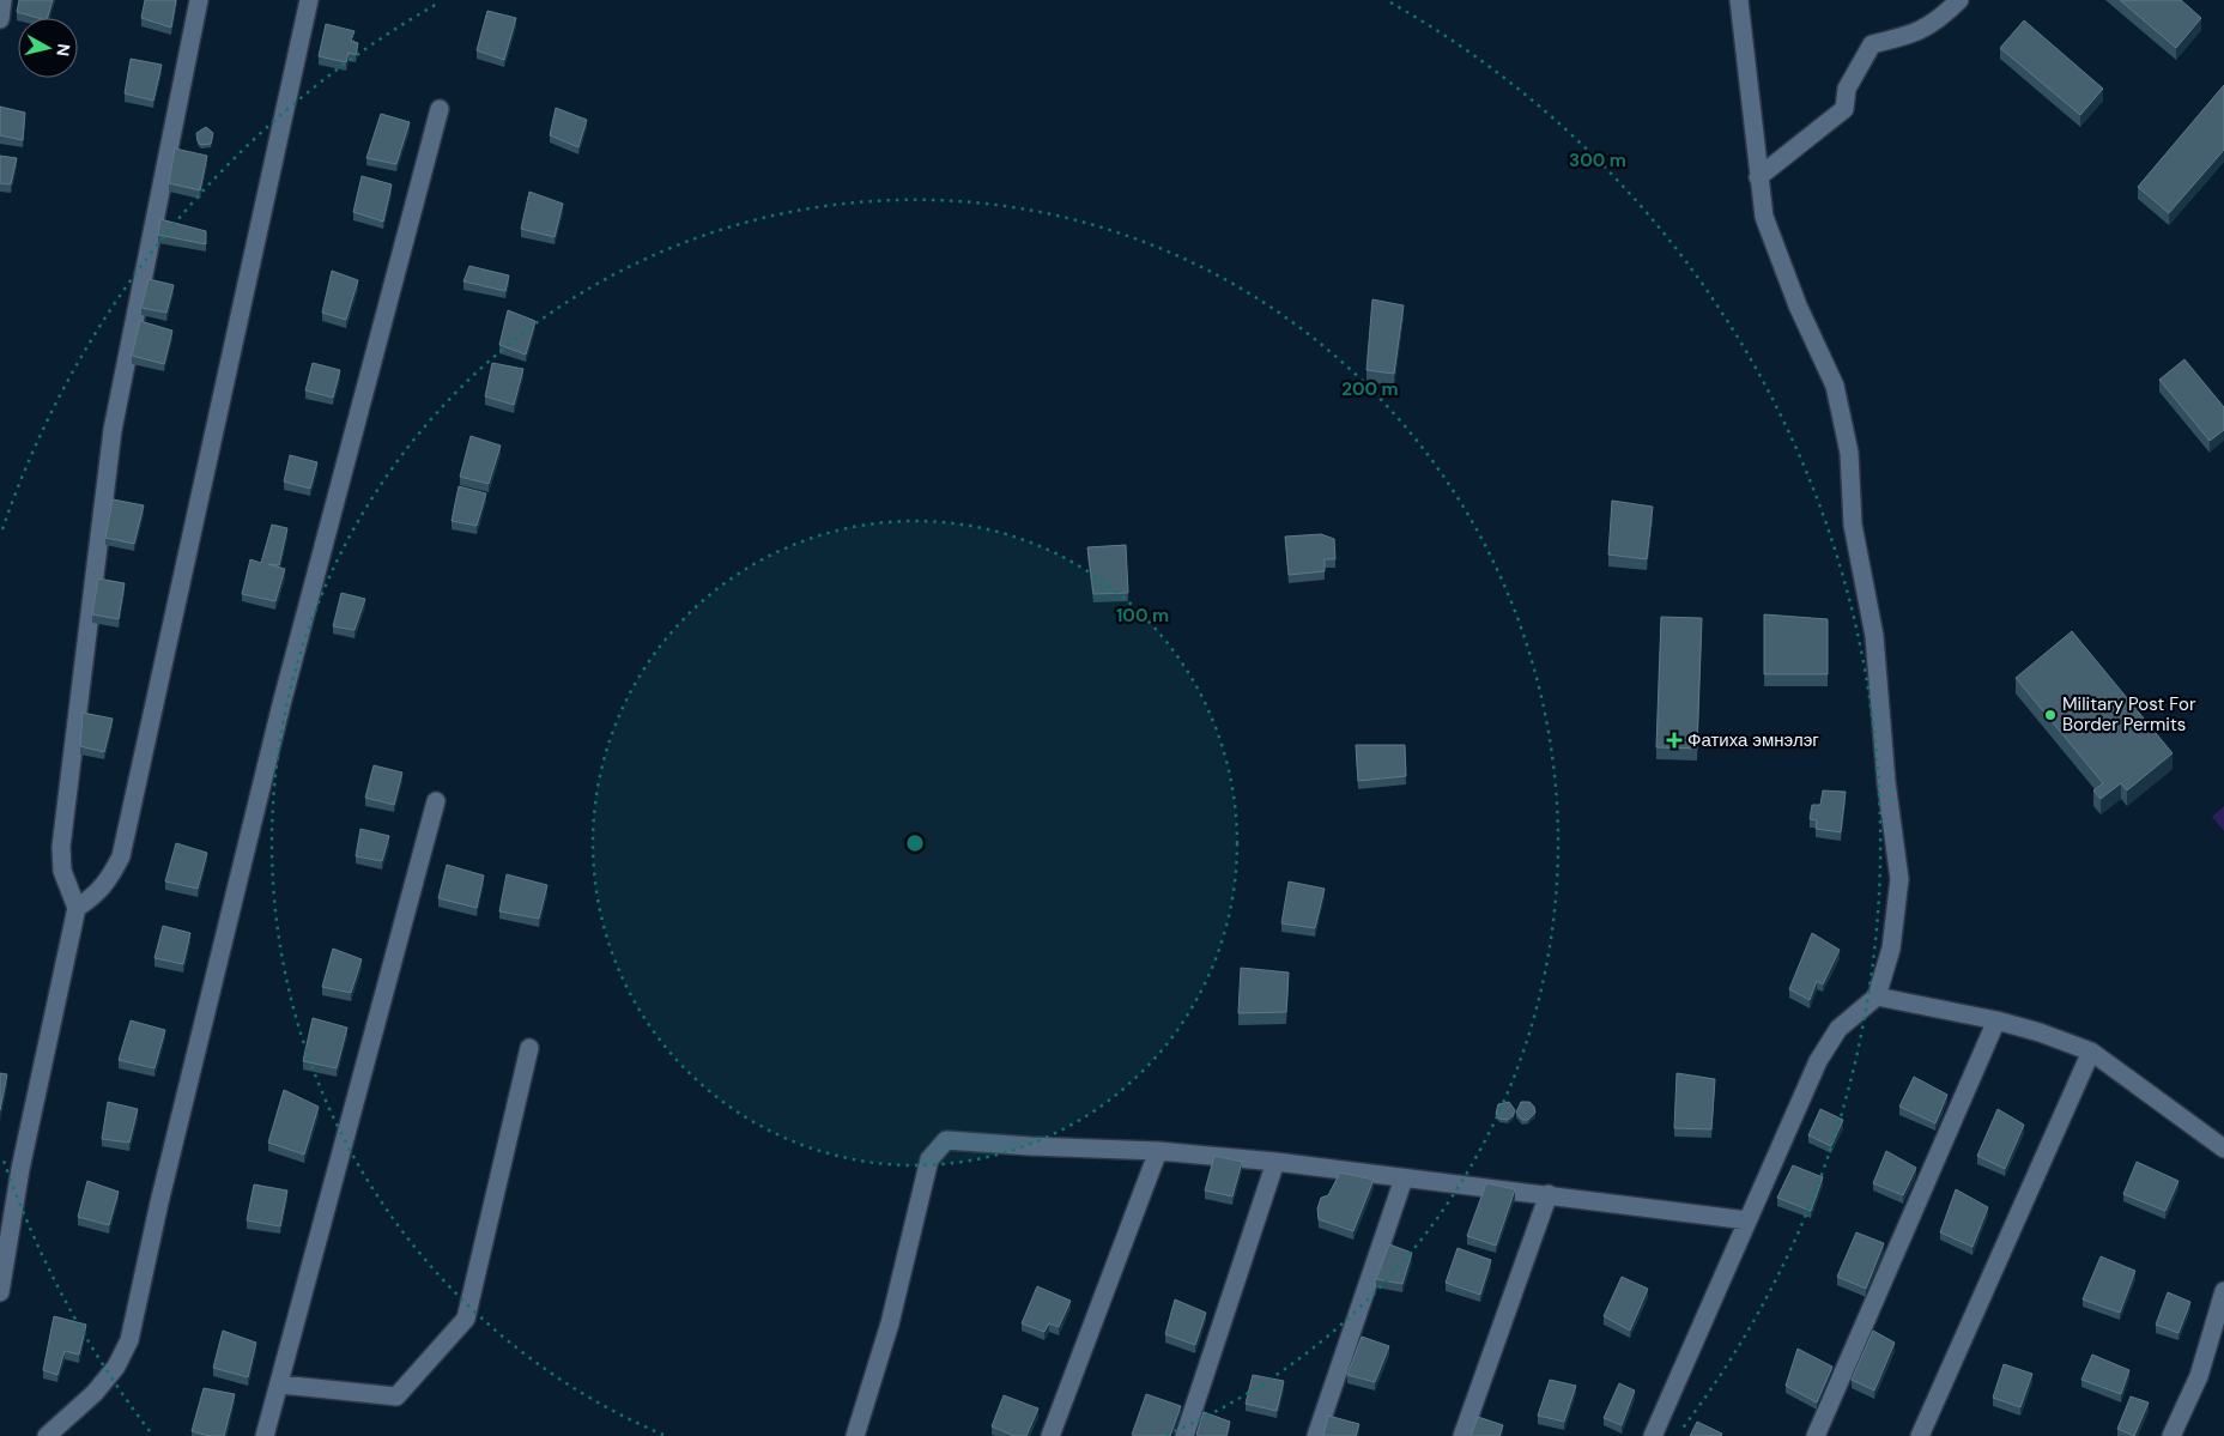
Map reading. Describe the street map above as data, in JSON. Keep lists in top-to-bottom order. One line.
{"places":{"other":["Military Post For Border Permits"],"health":["Фатиха эмнэлэг"]},"north":"right","rings":["300 m","200 m","100 m"]}
